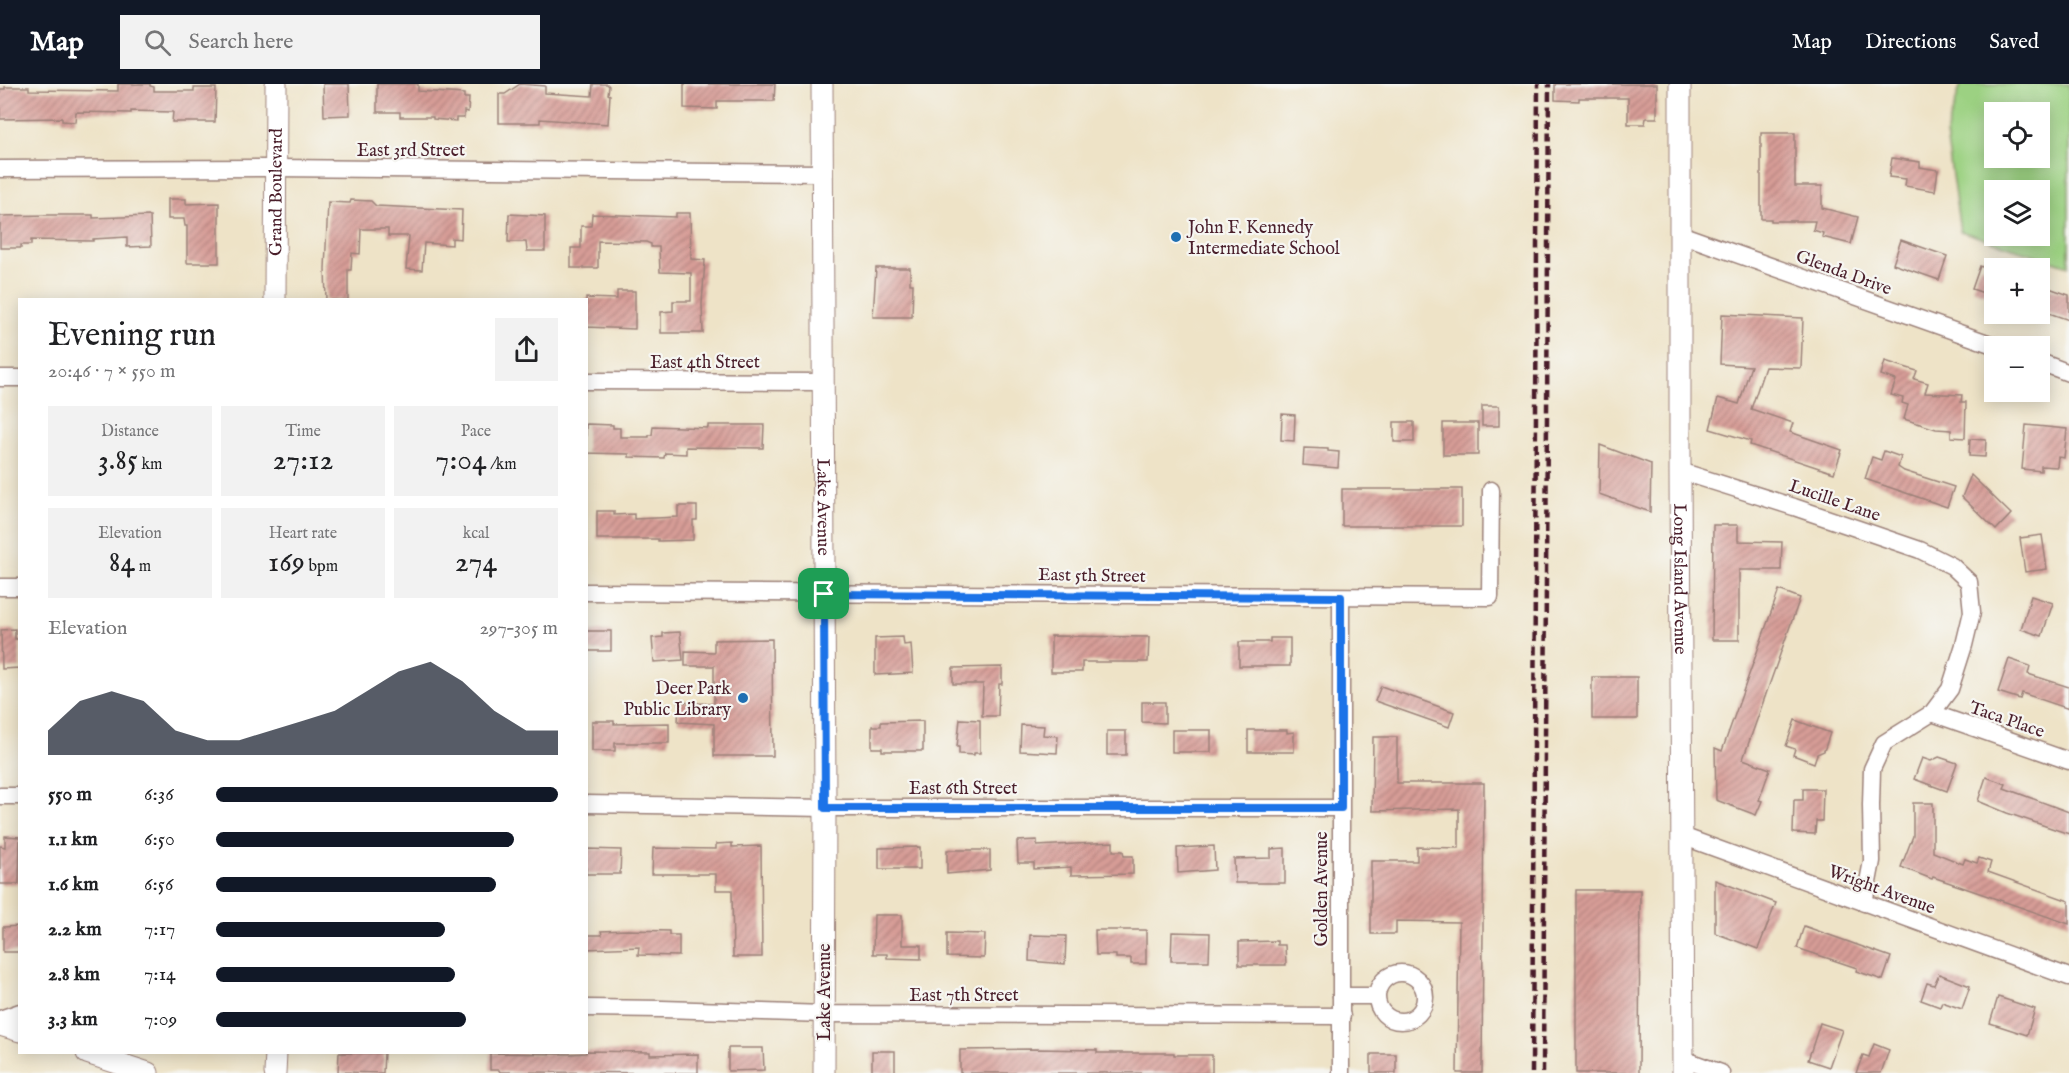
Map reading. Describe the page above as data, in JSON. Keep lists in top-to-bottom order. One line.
{"streets":{"street":["East 3rd Street","Grand Boulevard","Glenda Drive","East 4th Street","Lucille Lane","Lake Avenue","East 5th Street","Long Island Avenue","Taca Place","East 6th Street","Golden Avenue","Wright Avenue","East 7th Street"]},"crossings":[["East 3rd Street","Grand Boulevard"],["East 3rd Street","Lake Avenue"],["Glenda Drive","Long Island Avenue"],["East 4th Street","Lake Avenue"],["Lucille Lane","Long Island Avenue"],["Lucille Lane","Taca Place"],["Lake Avenue","East 5th Street"],["Lake Avenue","East 6th Street"],["Lake Avenue","East 7th Street"],["East 5th Street","Golden Avenue"],["Long Island Avenue","Wright Avenue"],["East 6th Street","Golden Avenue"],["Golden Avenue","East 7th Street"]],"places":["John F. Kennedy Intermediate School","Deer Park Public Library"],"page":{"header":"Map","search":"Search here","nav":["Map","Directions","Saved"],"map_buttons":["+","−"],"heading":["Evening run","20:46 · 7 × 550 m"],"stats":[["Distance","3.85 km"],["Time","27:12"],["Pace","7:04 /km"],["Elevation","84 m"],["Heart rate","169 bpm"],["kcal","274"]],"chart":["Elevation","297–305 m"],"list":[{"name":"550 m","note":"6:36"},{"name":"1.1 km","note":"6:50"},{"name":"1.6 km","note":"6:56"},{"name":"2.2 km","note":"7:17"},{"name":"2.8 km","note":"7:14"},{"name":"3.3 km","note":"7:09"}]}}
